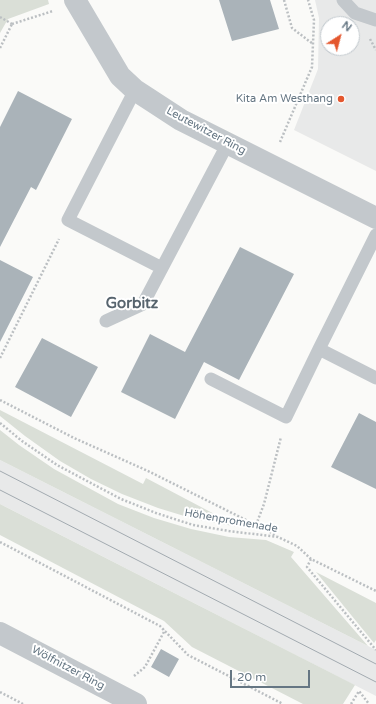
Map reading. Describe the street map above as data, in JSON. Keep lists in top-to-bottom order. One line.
{"streets":{"street":["Leutewitzer Ring","Wölfnitzer Ring"],"path":["Höhenpromenade"]},"districts":["Gorbitz"],"places":["Kita Am Westhang"],"scale_bar":"20 m","north":"top right"}
